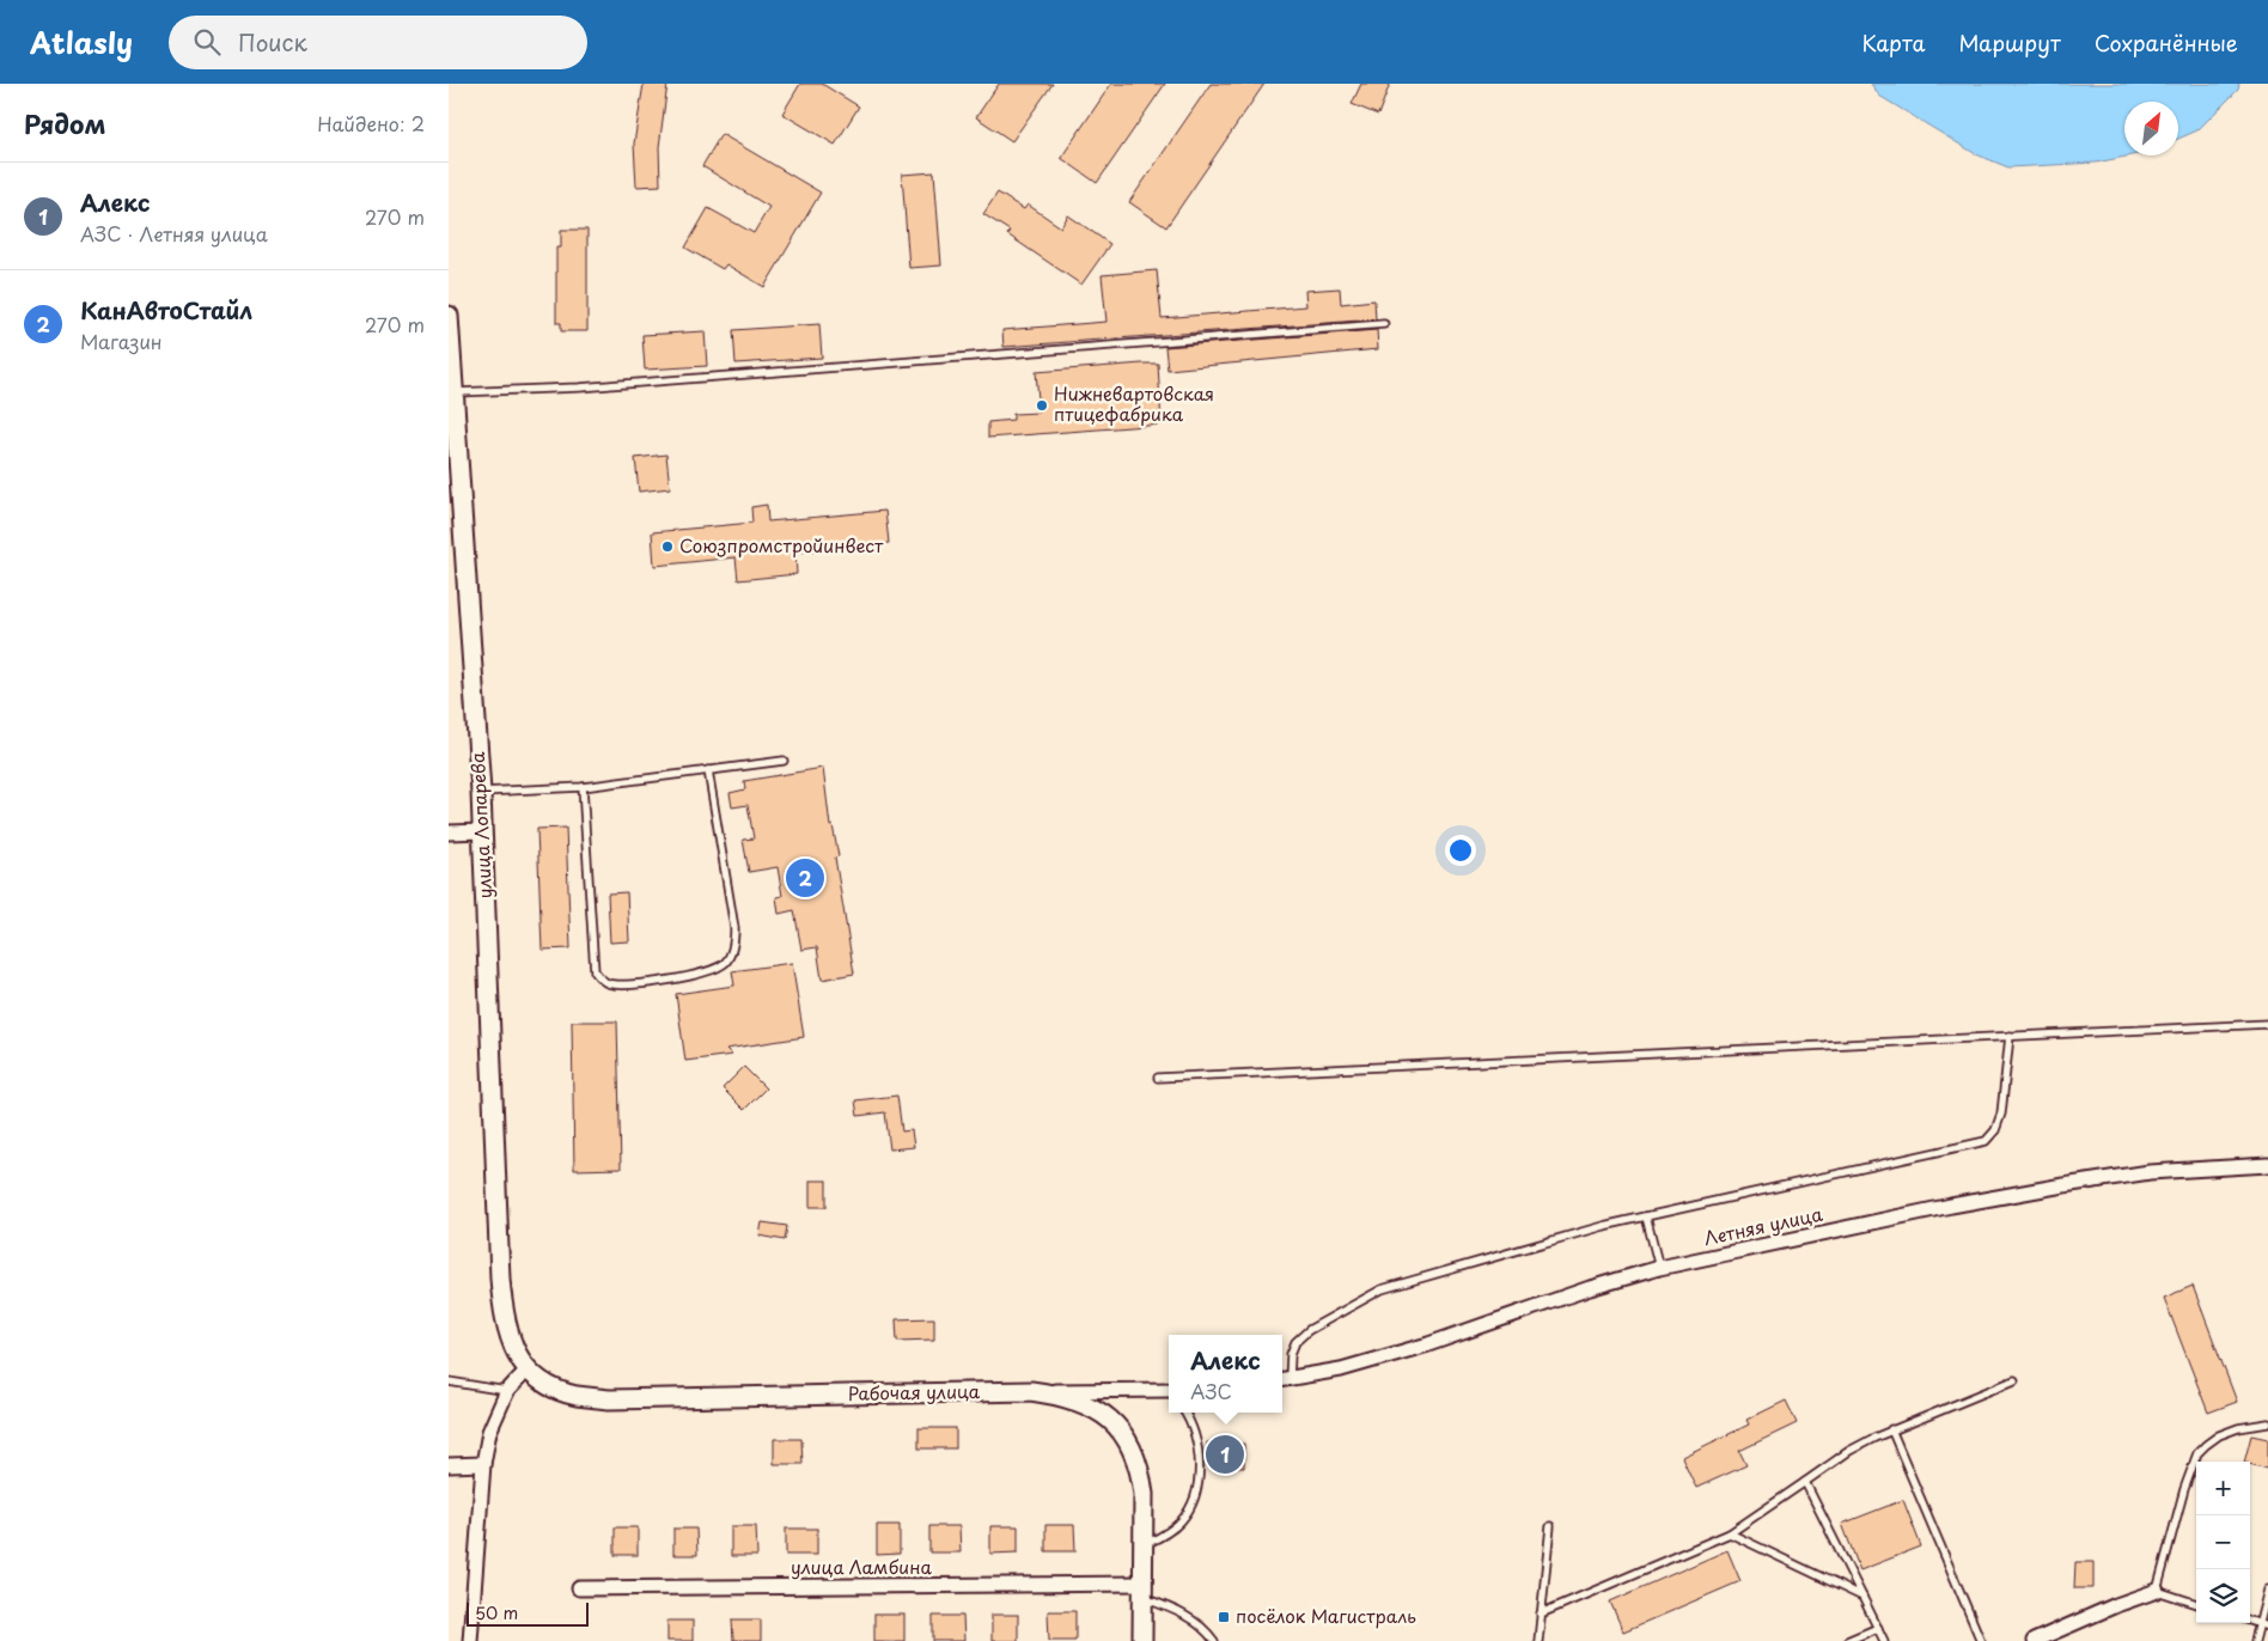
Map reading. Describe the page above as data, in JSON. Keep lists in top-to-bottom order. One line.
{"streets":{"main road":["улица Лопарева","Рабочая улица"],"street":["Летняя улица","улица Ламбина"]},"crossings":[["улица Лопарева","Рабочая улица"],["Рабочая улица","улица Ламбина"]],"places":{"other":["Нижневартовская птицефабрика","Союзпромстройинвест"],"transit":["посёлок Магистраль"]},"scale_bar":"50 m","north":"top right","page":{"header":"Atlasly","search":"Поиск","nav":["Карта","Маршрут","Сохранённые"],"heading":["Рядом","Найдено: 2"],"list":[{"mark":"1","name":"Алекс","note":"АЗС · Летняя улица","value":"270 m"},{"mark":"2","name":"КанАвтоСтайл","note":"Магазин","value":"270 m"}],"pins":["2","1"],"popup":["Алекс","АЗС"],"map_buttons":["+","−"],"scale":"50 m"}}
